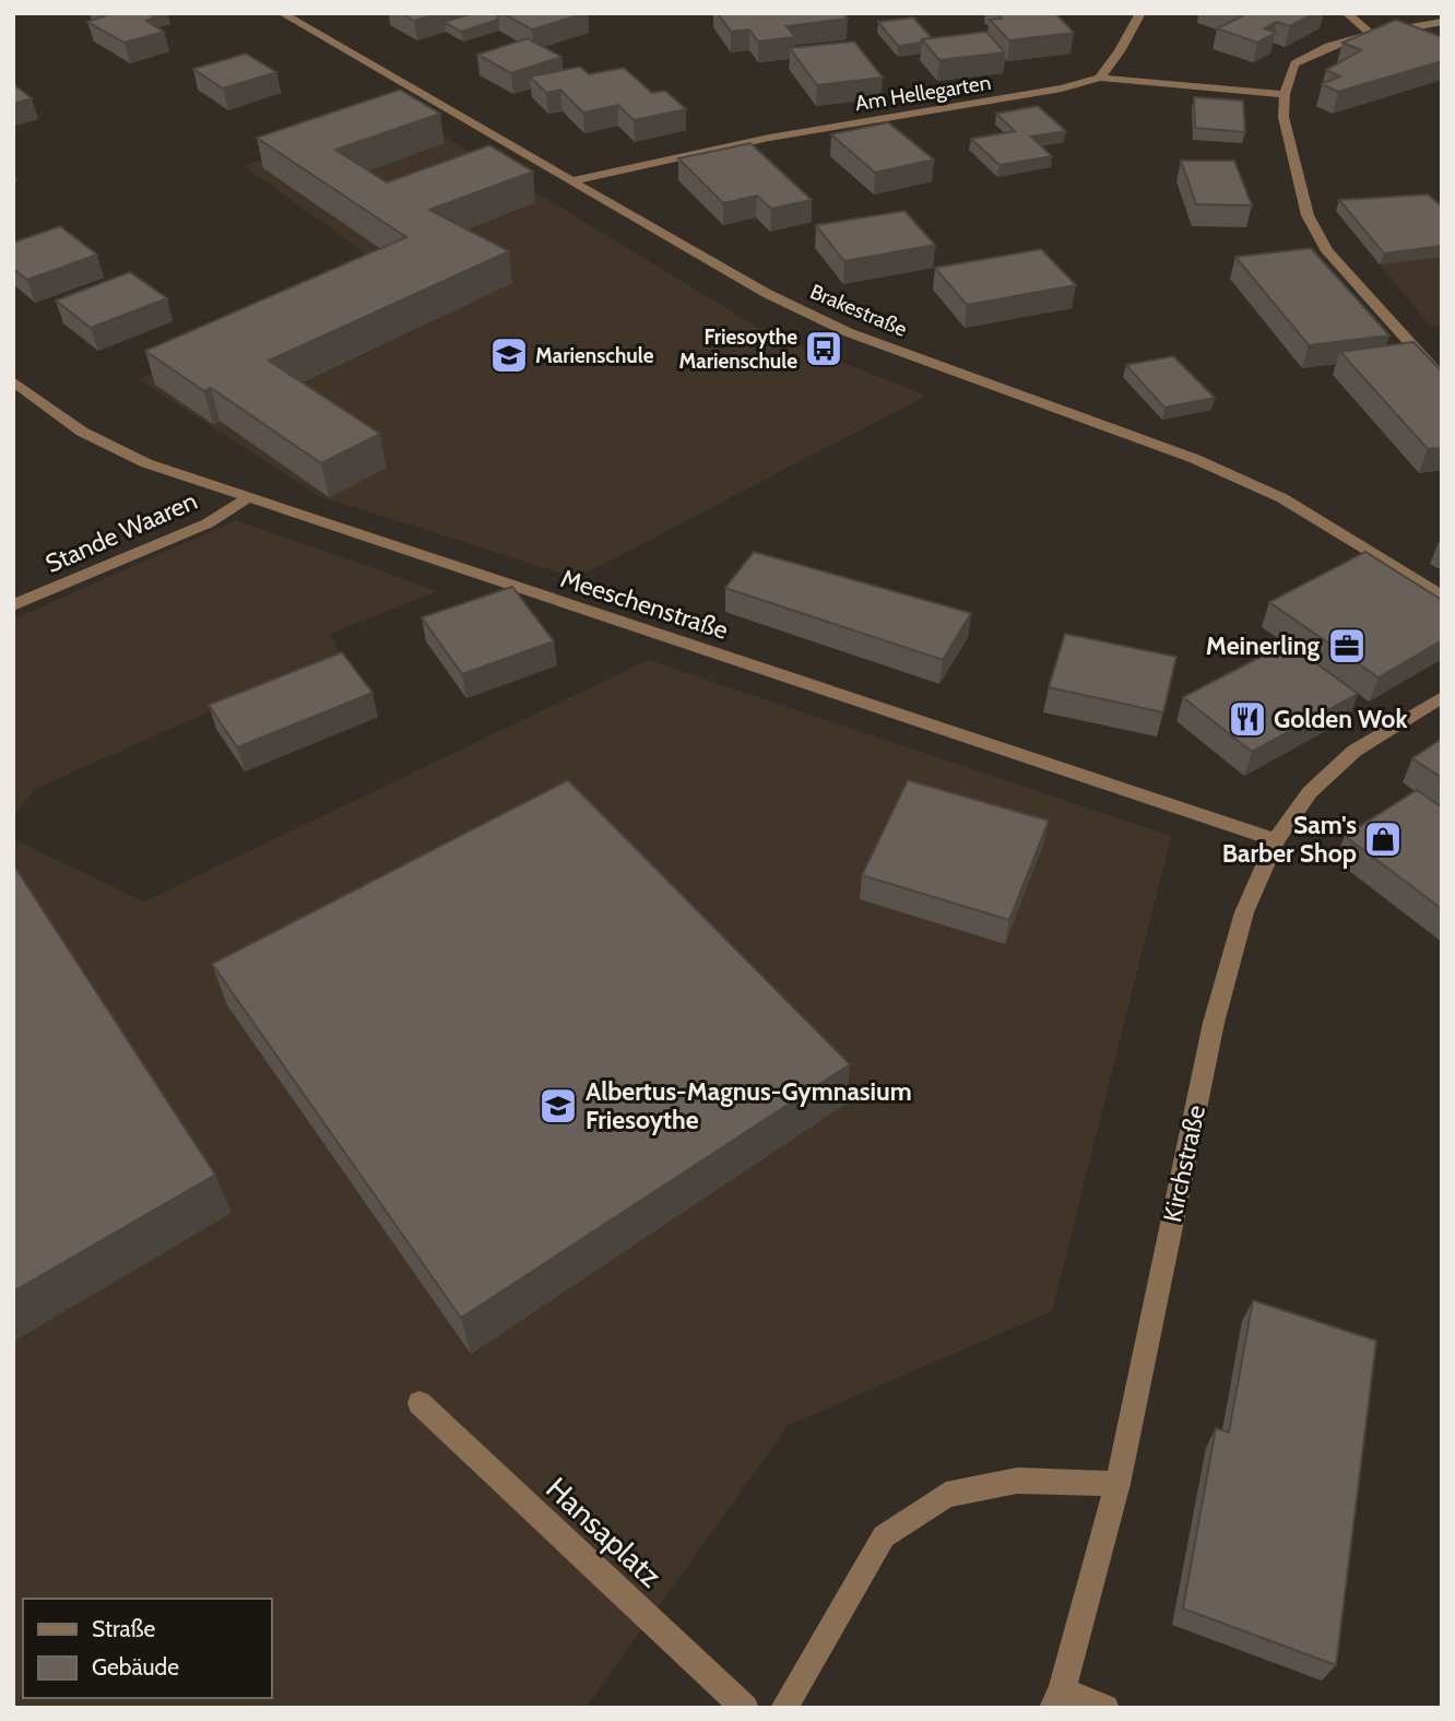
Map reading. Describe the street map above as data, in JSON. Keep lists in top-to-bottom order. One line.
{"streets":{"street":["Am Hellegarten","Brakestraße","Stande Waaren","Meeschenstraße","Kirchstraße","Hansaplatz"]},"crossings":[["Am Hellegarten","Brakestraße"],["Stande Waaren","Meeschenstraße"],["Meeschenstraße","Kirchstraße"]],"places":{"bus stop":["Friesoythe Marienschule"],"school or university":["Marienschule","Albertus-Magnus-Gymnasium Friesoythe"],"office":["Meinerling"],"restaurant":["Golden Wok"],"shop":["Sam's Barber Shop"]},"legend":["Straße","Gebäude"]}
